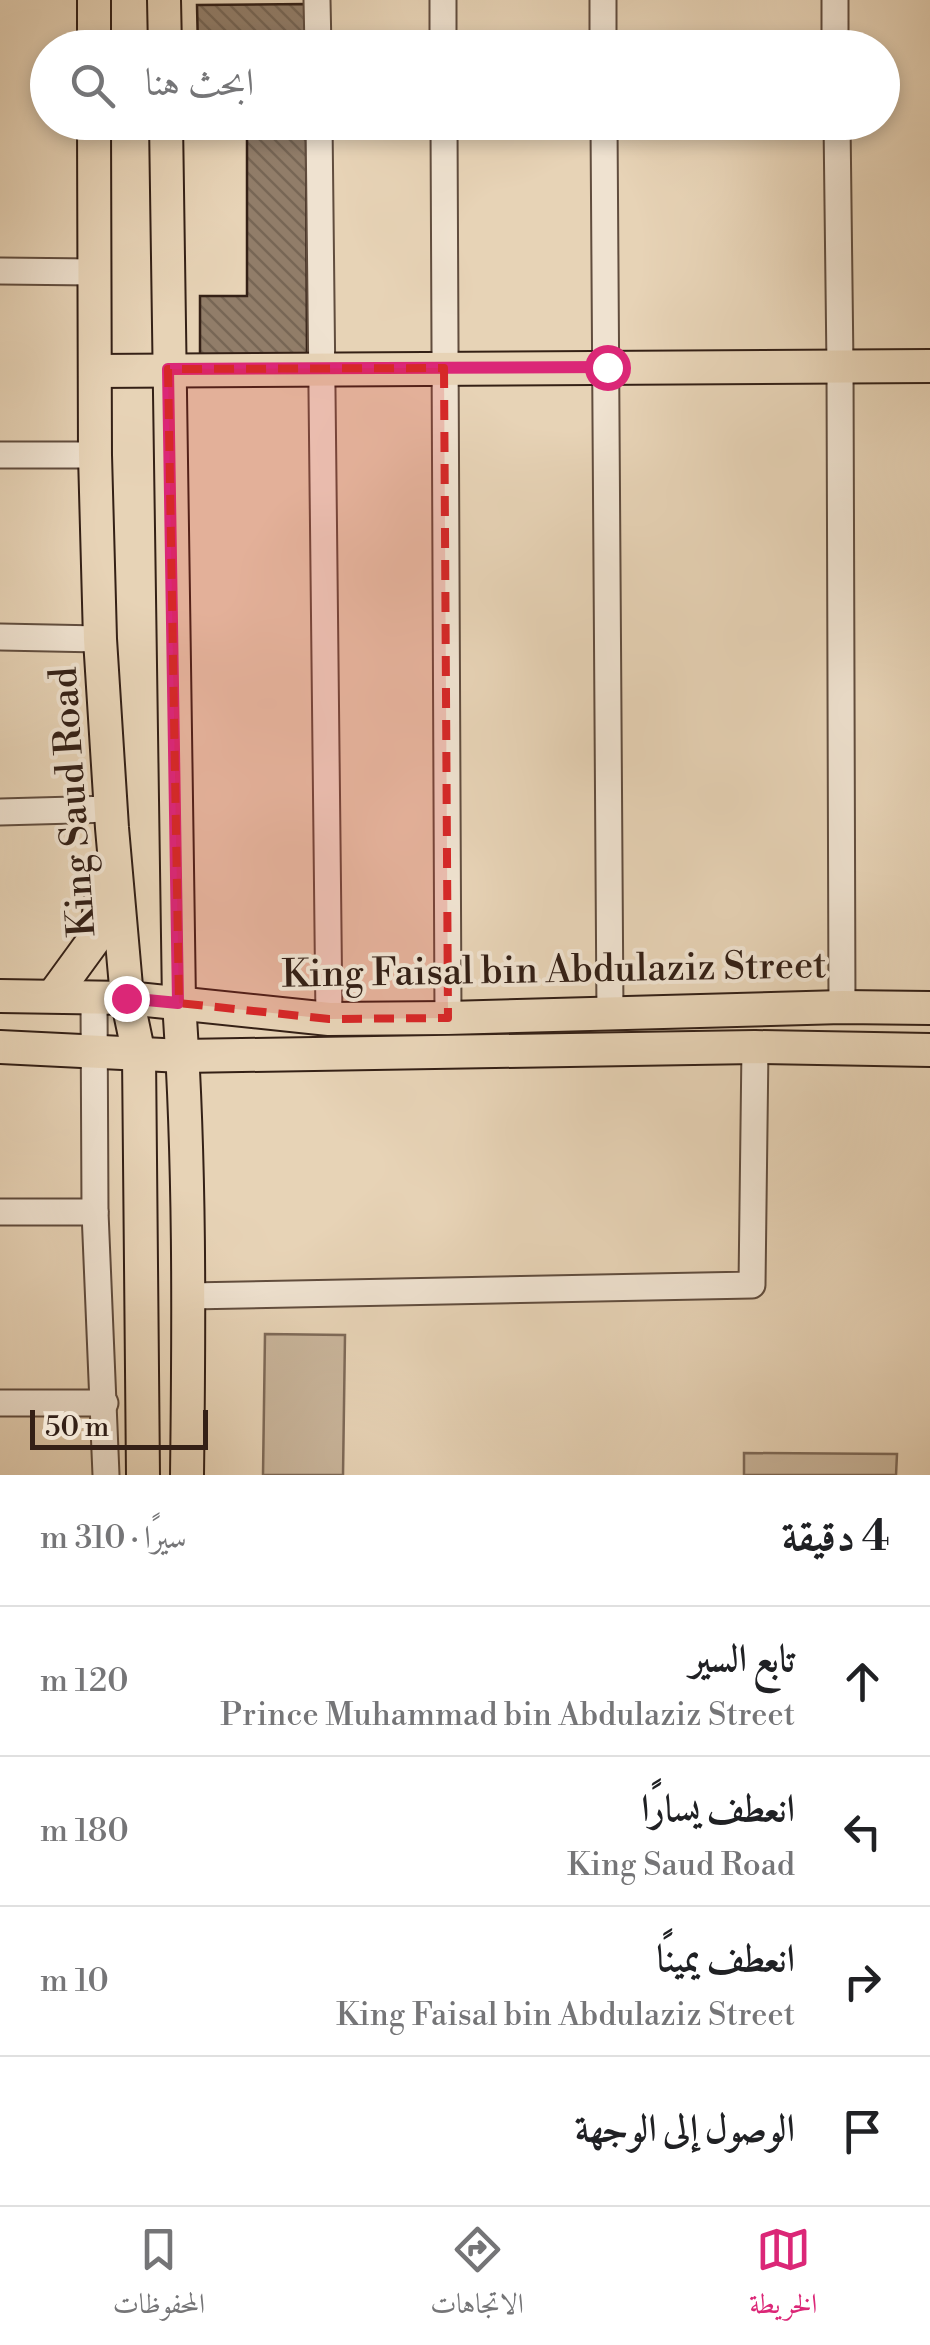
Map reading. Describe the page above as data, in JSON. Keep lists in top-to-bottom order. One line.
{"streets":{"main road":["King Saud Road","King Faisal bin Abdulaziz Street"]},"crossings":[["King Saud Road","King Faisal bin Abdulaziz Street"]],"scale_bar":"50 m","page":{"search":"ابحث هنا","scale":"50 m","heading":["4 دقيقة","سيرًا · 310 m"],"list":[["تابع السير","Prince Muhammad bin Abdulaziz Street","120 m"],["انعطف يسارًا","King Saud Road","180 m"],["انعطف يمينًا","King Faisal bin Abdulaziz Street","10 m"],"الوصول إلى الوجهة"],"nav":["الخريطة","الاتجاهات","المحفوظات"]}}
